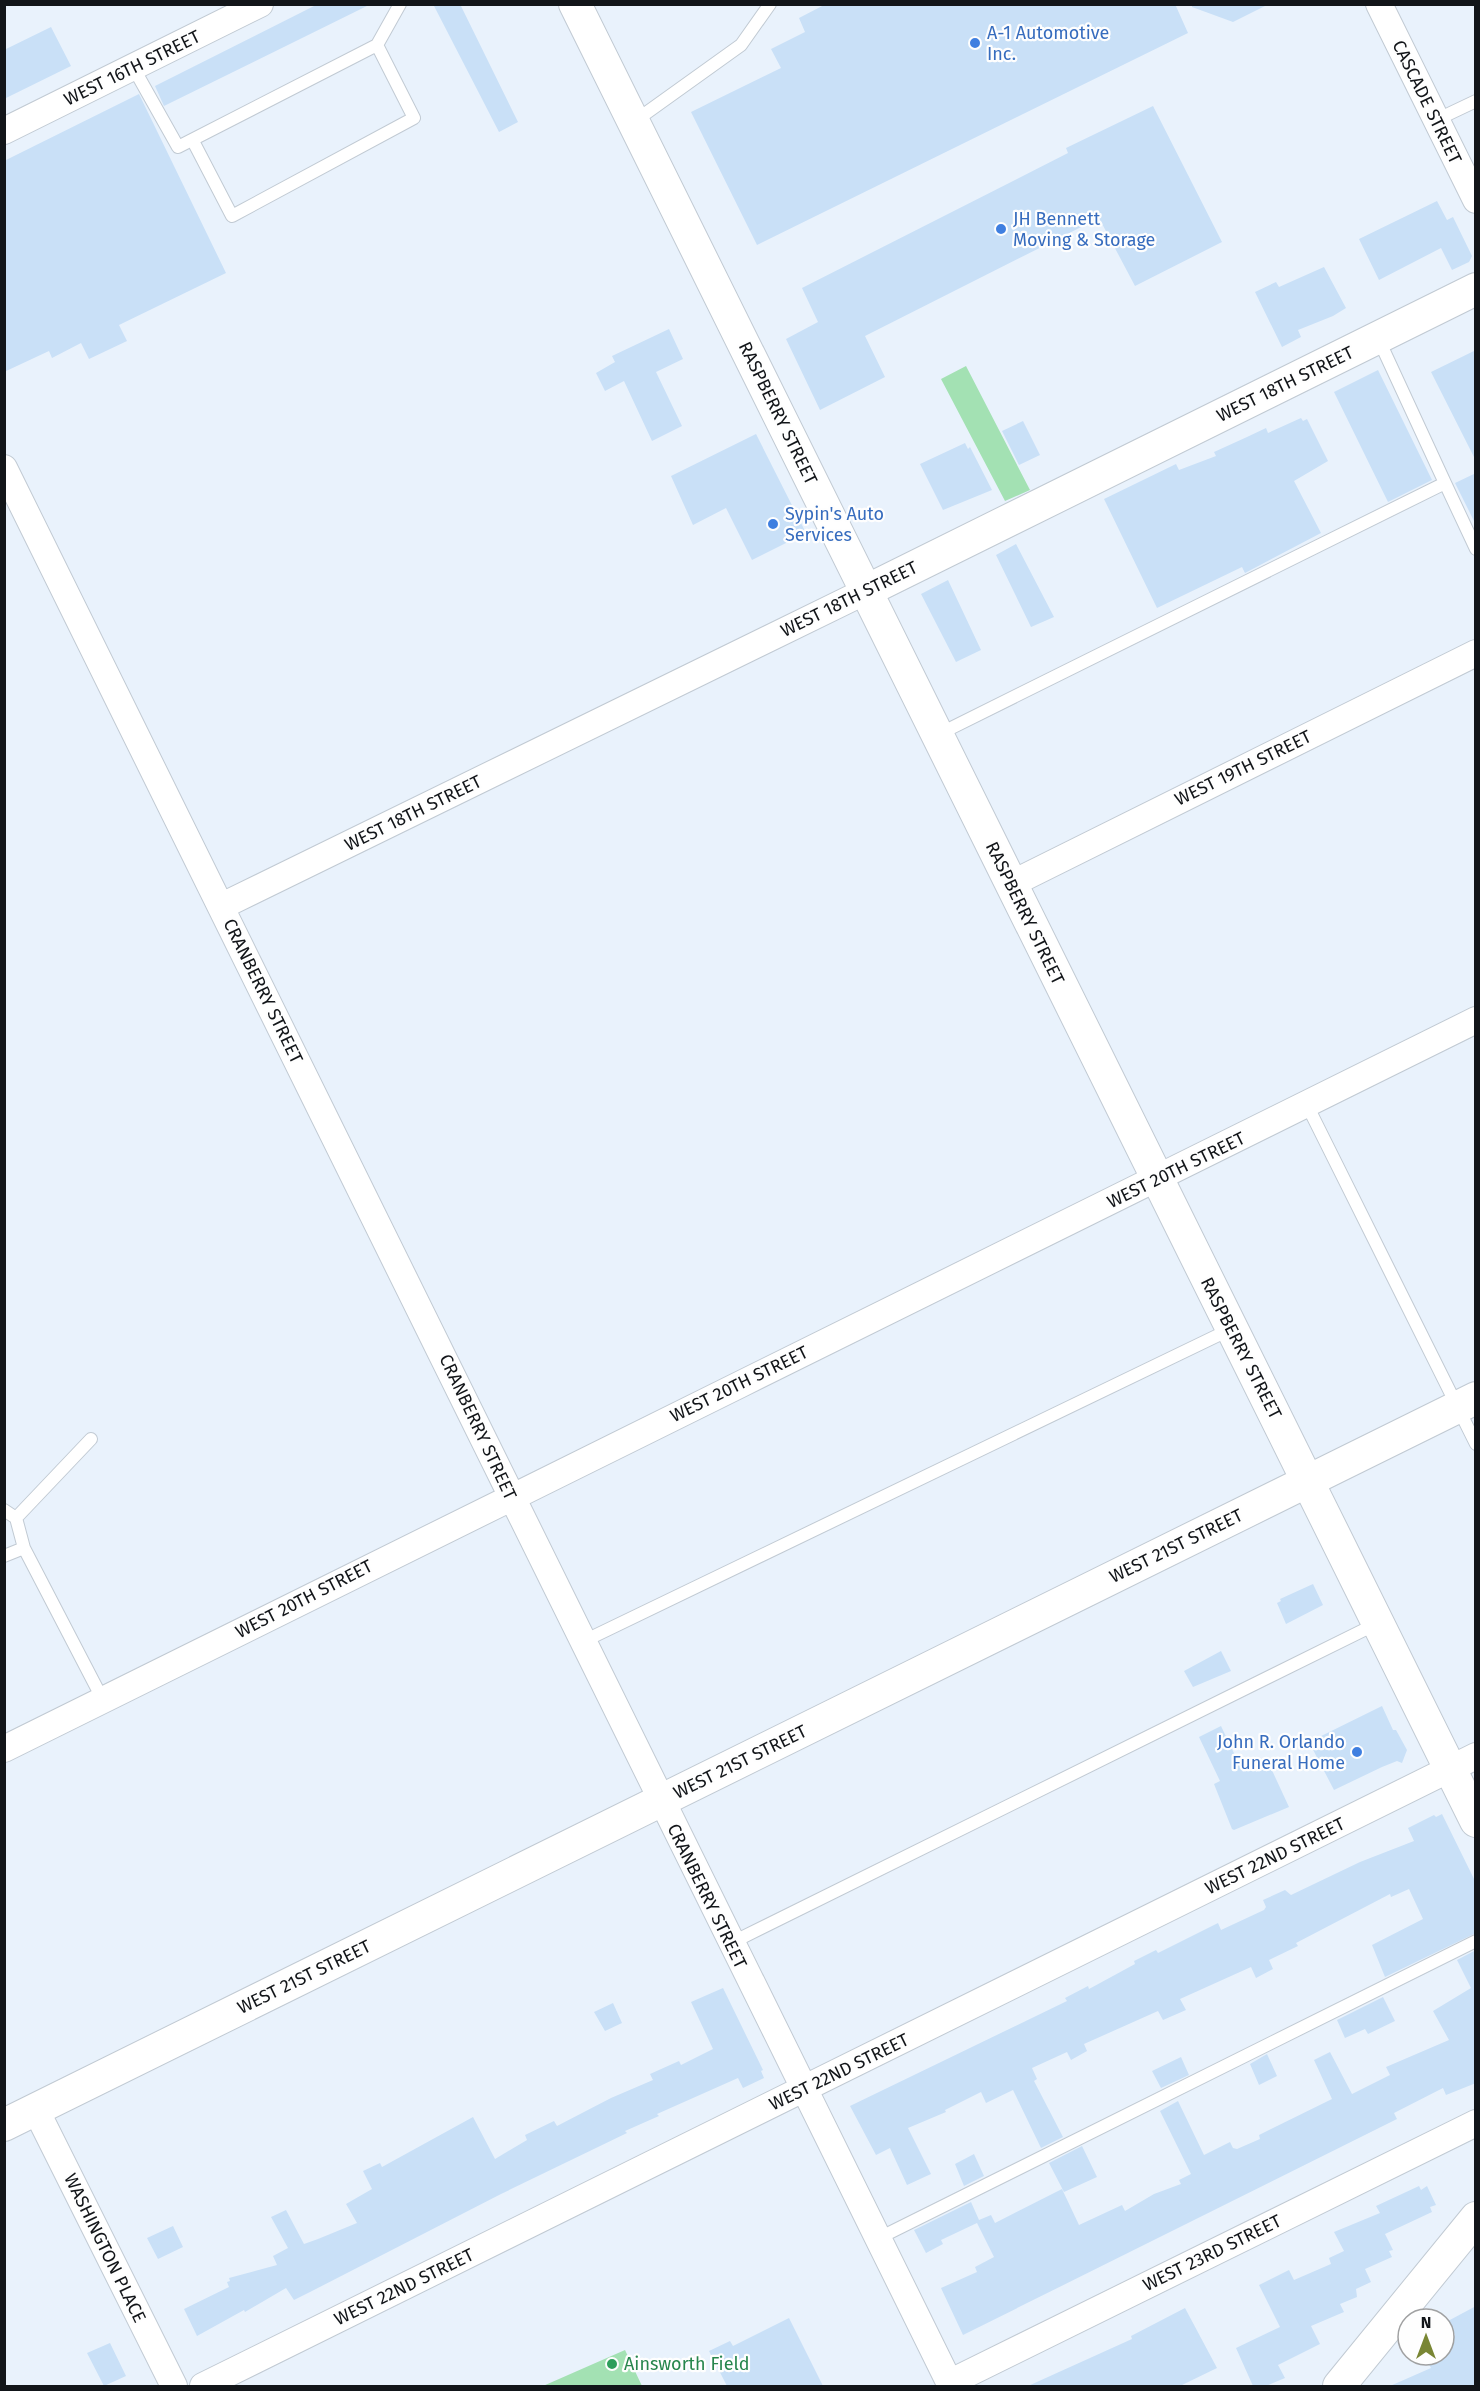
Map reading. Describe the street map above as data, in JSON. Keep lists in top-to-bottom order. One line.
{"streets":{"street":["WEST 16TH STREET","CASCADE STREET","WEST 18TH STREET","RASPBERRY STREET","WEST 19TH STREET","CRANBERRY STREET","WEST 20TH STREET","WEST 21ST STREET","WEST 22ND STREET","WASHINGTON PLACE","WEST 23RD STREET"]},"crossings":[["WEST 18TH STREET","RASPBERRY STREET"],["WEST 18TH STREET","CRANBERRY STREET"],["RASPBERRY STREET","WEST 19TH STREET"],["RASPBERRY STREET","WEST 20TH STREET"],["RASPBERRY STREET","WEST 21ST STREET"],["RASPBERRY STREET","WEST 22ND STREET"],["CRANBERRY STREET","WEST 20TH STREET"],["CRANBERRY STREET","WEST 21ST STREET"],["CRANBERRY STREET","WEST 22ND STREET"],["CRANBERRY STREET","WEST 23RD STREET"],["WEST 21ST STREET","WASHINGTON PLACE"]],"places":["A-1 Automotive Inc.","JH Bennett Moving & Storage","Sypin's Auto Services","John R. Orlando Funeral Home","Ainsworth Field"],"north":"top"}
